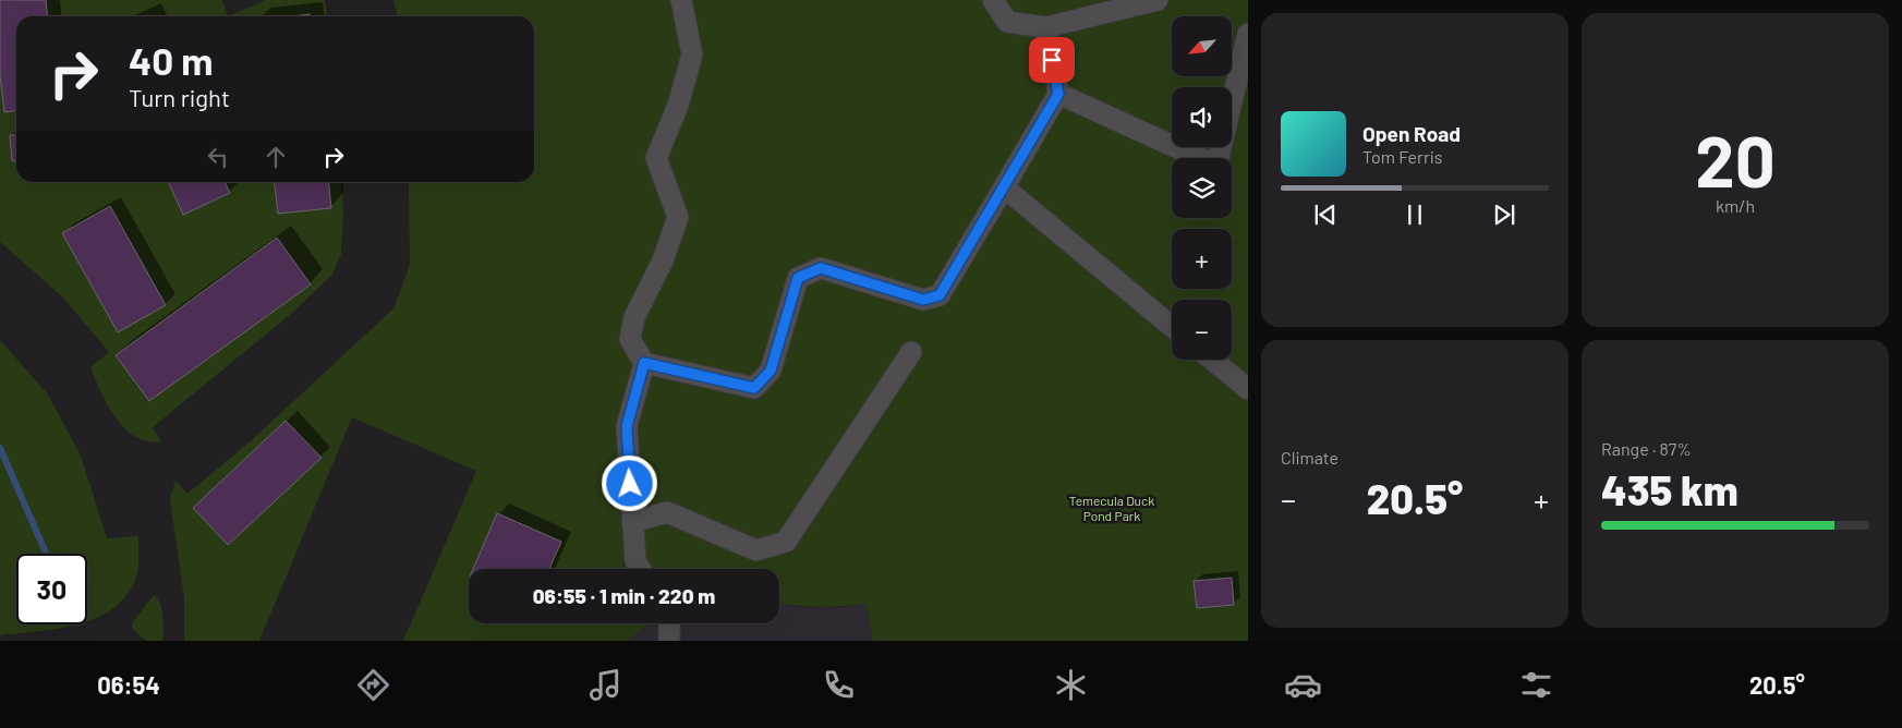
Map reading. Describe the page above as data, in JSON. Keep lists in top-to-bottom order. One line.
{"parks":["Temecula Duck Pond Park"],"north":"bottom left","page":{"tile":[["20","km/h"],"Climate",["Range · 87%","435 km"]],"map_buttons":["+","−"],"turn":["40 m","Turn right"],"song":["Open Road","Tom Ferris"],"heat":["−","20.5°","+"],"limit":"30","trip":"06:55 · 1 min · 220 m","tabs":["06:54","20.5°"]}}
